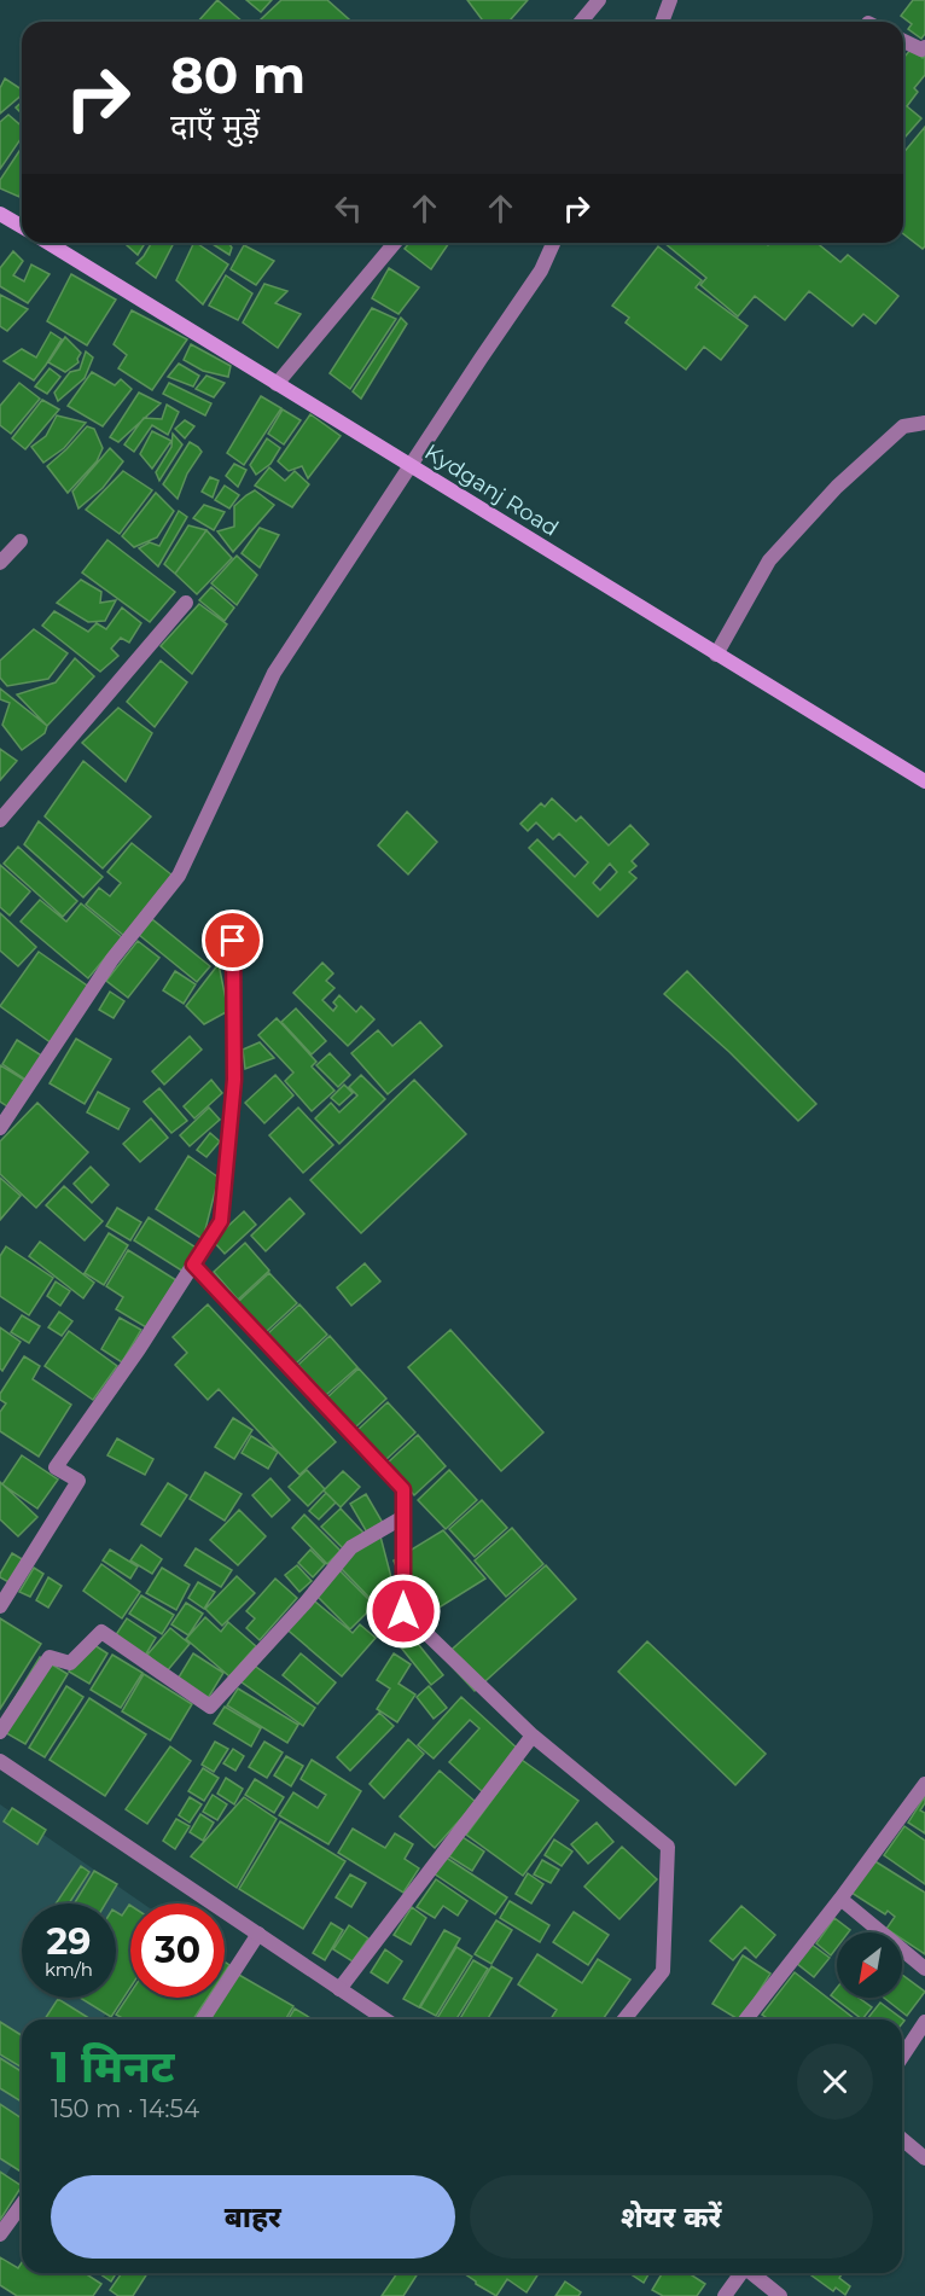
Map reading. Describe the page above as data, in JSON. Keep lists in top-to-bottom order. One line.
{"streets":{"main road":["Kydganj Road"]},"north":"bottom left","page":{"turn":["80 m","दाएँ मुड़ें"],"speed":"29 km/h","limit":"30","heading":["1 मिनट","150 m · 14:54"],"buttons":["बाहर","शेयर करें"]}}
